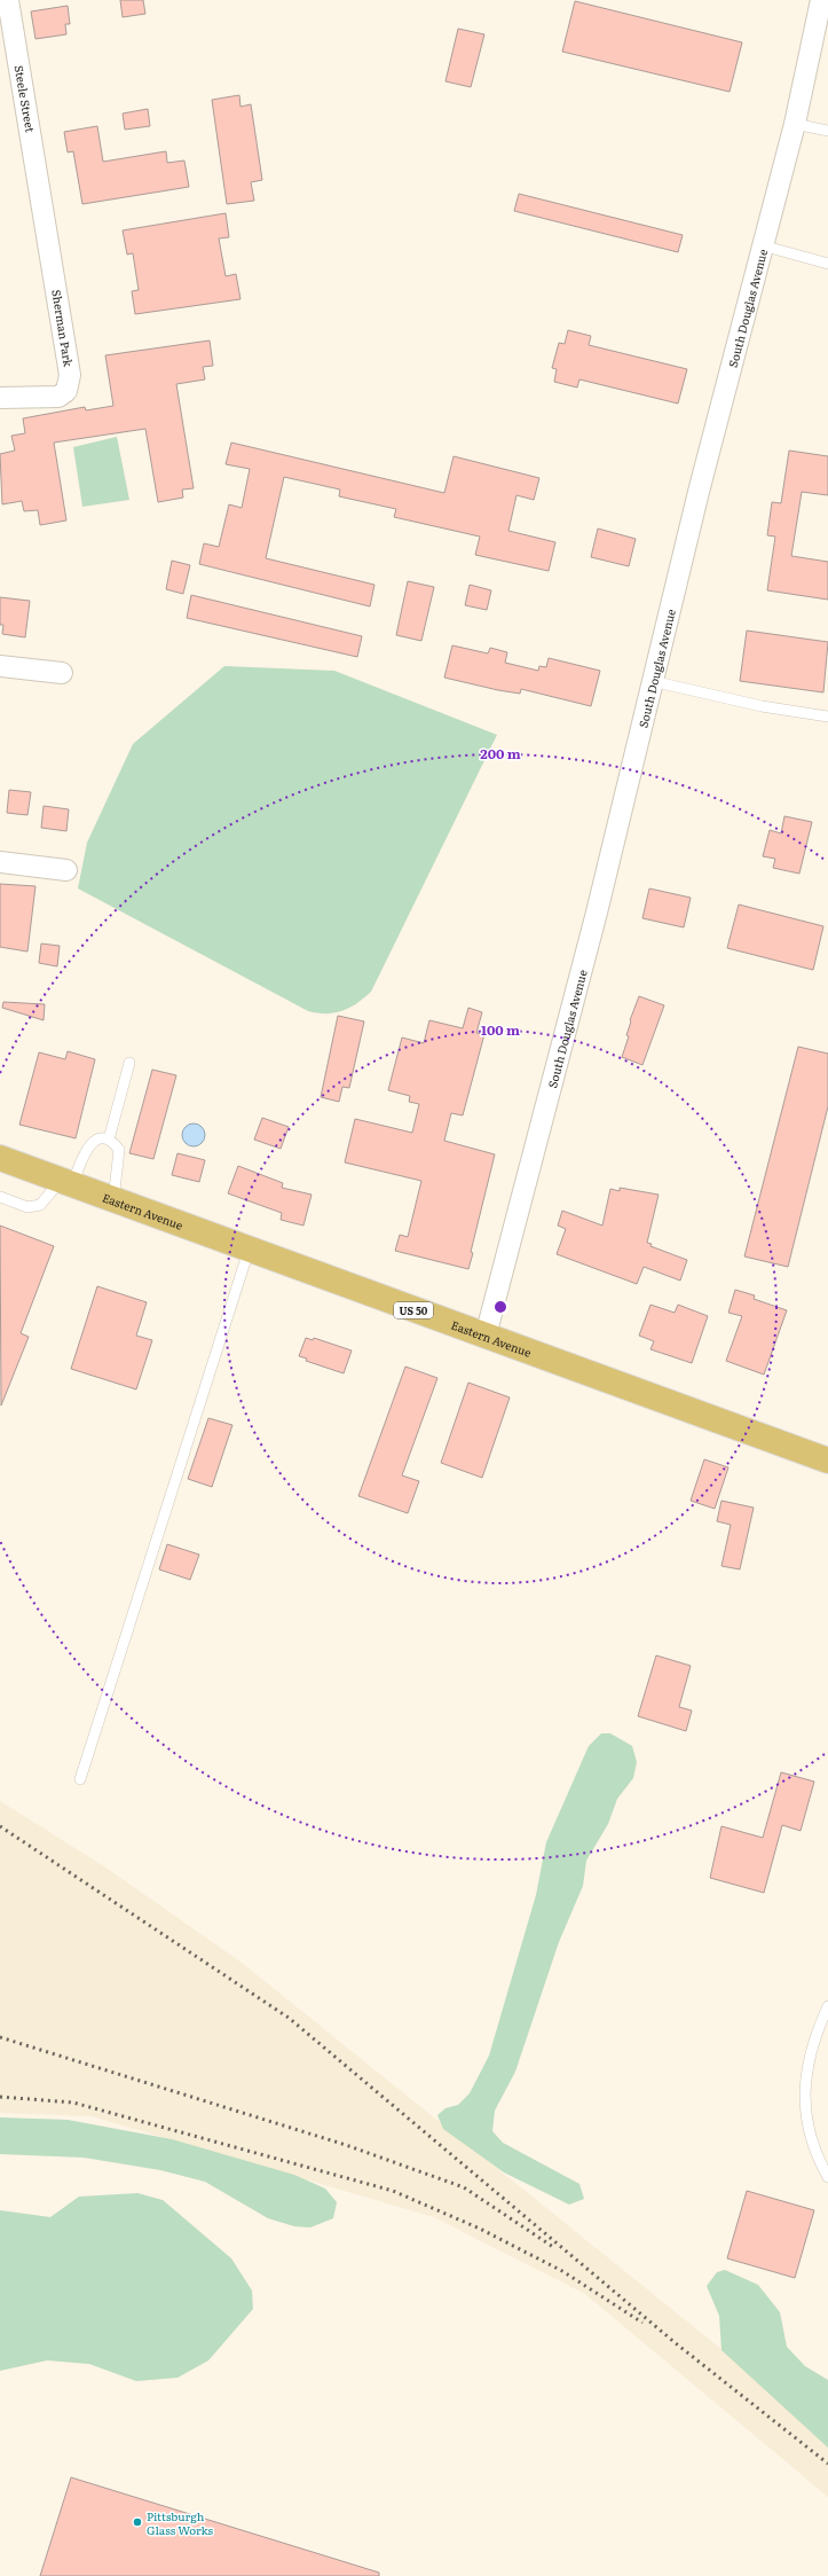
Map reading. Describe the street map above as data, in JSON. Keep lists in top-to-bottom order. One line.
{"streets":{"main road":["Eastern Avenue","US 50"],"street":["Steele Street","South Douglas Avenue","Sherman Park"]},"crossings":[["Steele Street","Sherman Park"],["South Douglas Avenue","Eastern Avenue"]],"places":["Pittsburgh Glass Works"],"rings":["200 m","100 m"]}
